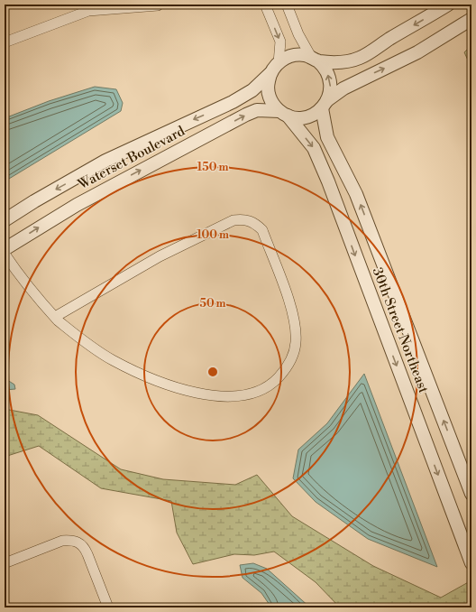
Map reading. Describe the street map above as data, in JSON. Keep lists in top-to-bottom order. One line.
{"streets":{"street":["Waterset Boulevard","30th Street Northeast"]},"crossings":[["Waterset Boulevard","30th Street Northeast"]],"rings":["150 m","100 m","50 m"]}
